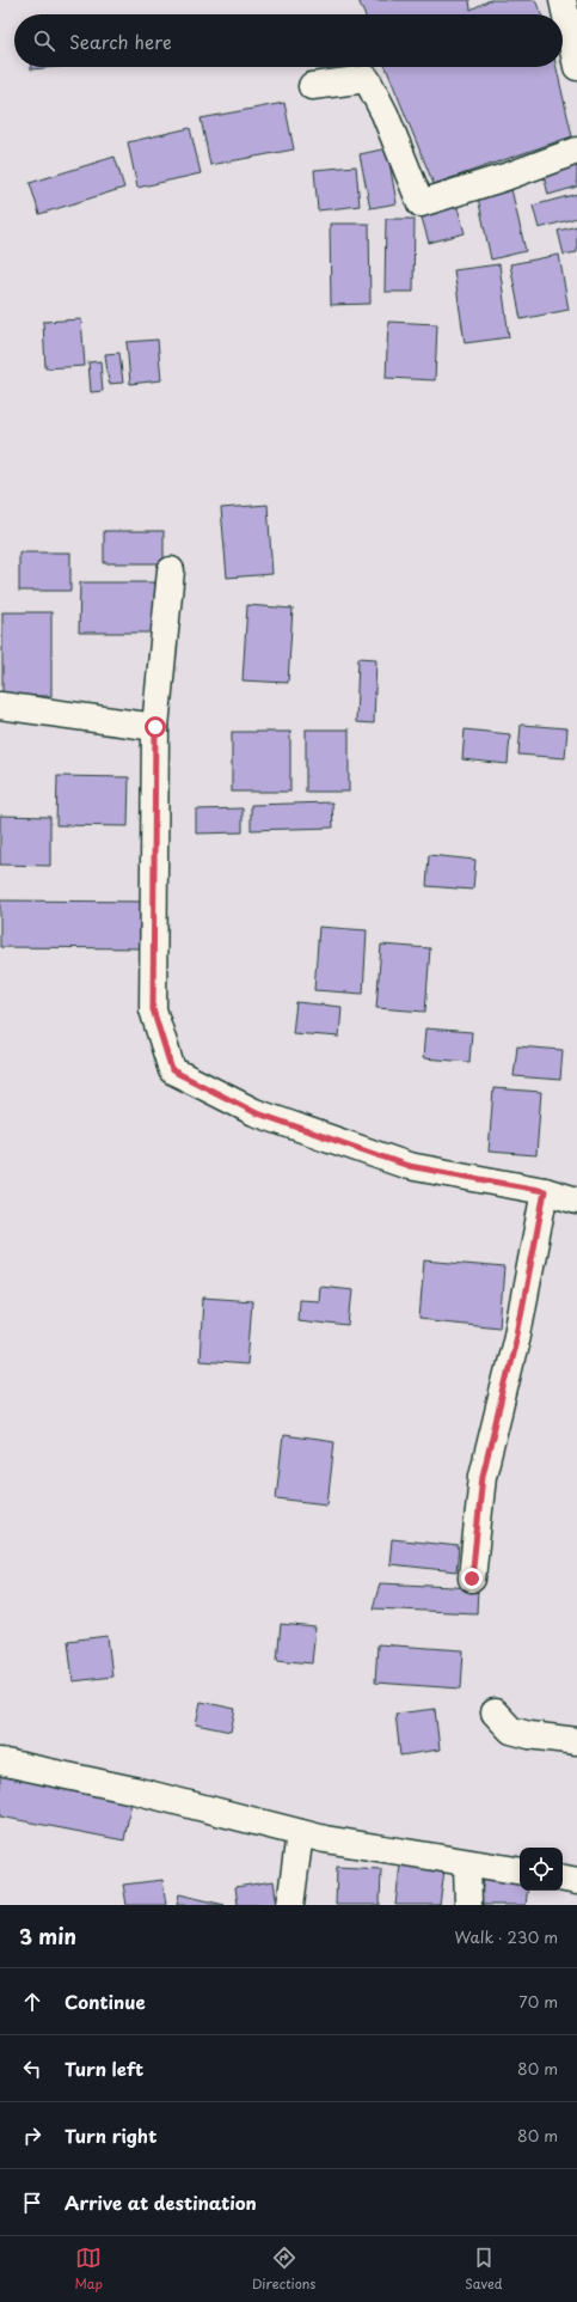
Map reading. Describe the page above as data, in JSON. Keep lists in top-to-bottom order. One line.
{"page":{"search":"Search here","heading":["3 min","Walk · 230 m"],"list":[["Continue","70 m"],["Turn left","80 m"],["Turn right","80 m"],"Arrive at destination"],"nav":["Map","Directions","Saved"]}}
